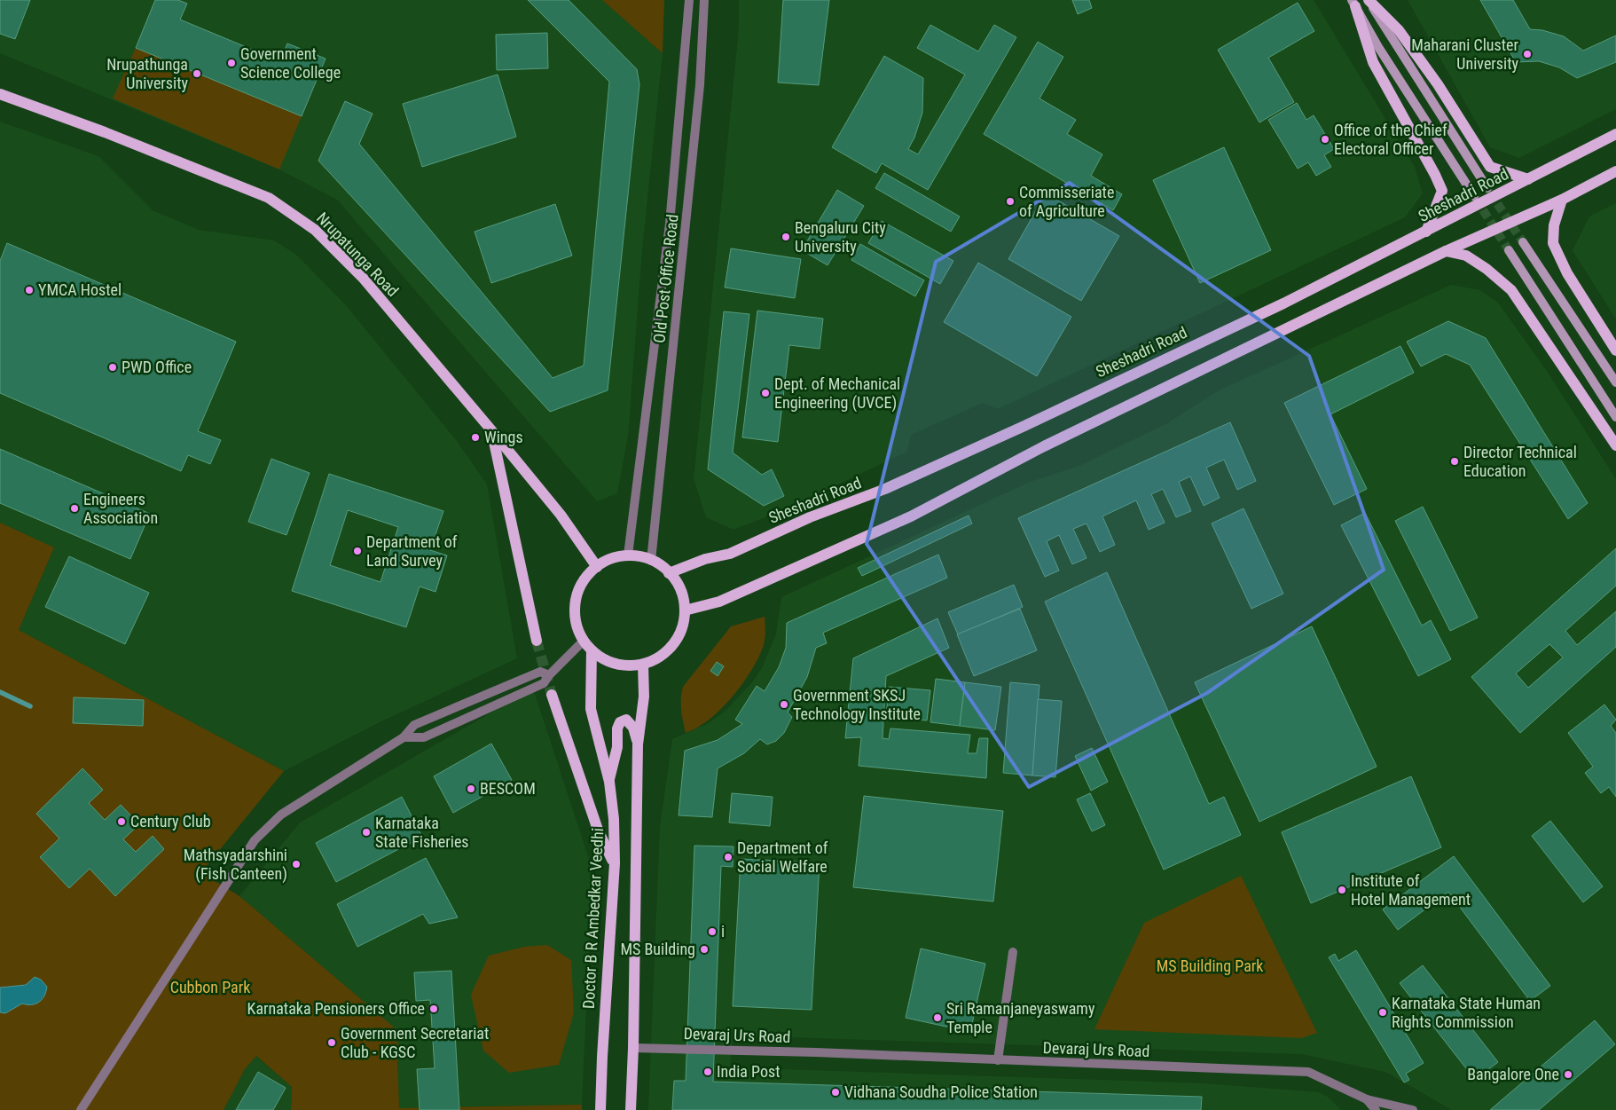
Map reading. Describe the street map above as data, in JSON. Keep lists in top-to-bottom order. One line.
{"streets":{"main road":["Sheshadri Road","Nrupatunga Road","Doctor B R Ambedkar Veedhi"],"street":["Old Post Office Road","Devaraj Urs Road"]},"crossings":[["Sheshadri Road","Nrupatunga Road"],["Sheshadri Road","Old Post Office Road"],["Sheshadri Road","Doctor B R Ambedkar Veedhi"],["Nrupatunga Road","Old Post Office Road"],["Nrupatunga Road","Doctor B R Ambedkar Veedhi"],["Old Post Office Road","Doctor B R Ambedkar Veedhi"]],"parks":["MS Building Park","Cubbon Park"],"places":["Maharani Cluster University","Government Science College","Nrupathunga University","Office of the Chief Electoral Officer","Commisseriate of Agriculture","Bengaluru City University","YMCA Hostel","PWD Office","Dept. of Mechanical Engineering (UVCE)","Wings","Director Technical Education","Engineers Association","Department of Land Survey","Government SKSJ Technology Institute","BESCOM","Century Club","Karnataka State Fisheries","Department of Social Welfare","Mathsyadarshini (Fish Canteen)","Institute of Hotel Management","i","MS Building","Karnataka Pensioners Office","Karnataka State Human Rights Commission","Sri Ramanjaneyaswamy Temple","Government Secretariat Club - KGSC","India Post","Bangalore One","Vidhana Soudha Police Station"]}
